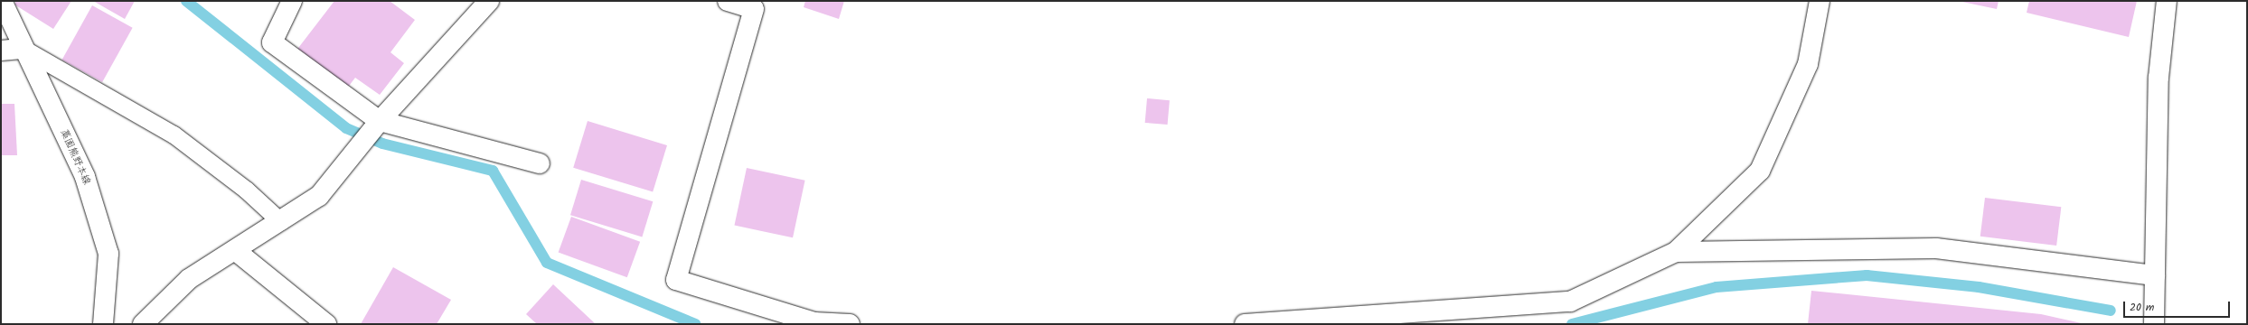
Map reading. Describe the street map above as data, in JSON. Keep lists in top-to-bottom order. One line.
{"streets":{"street":["藁園熊野本線"]},"scale_bar":"20 m"}
